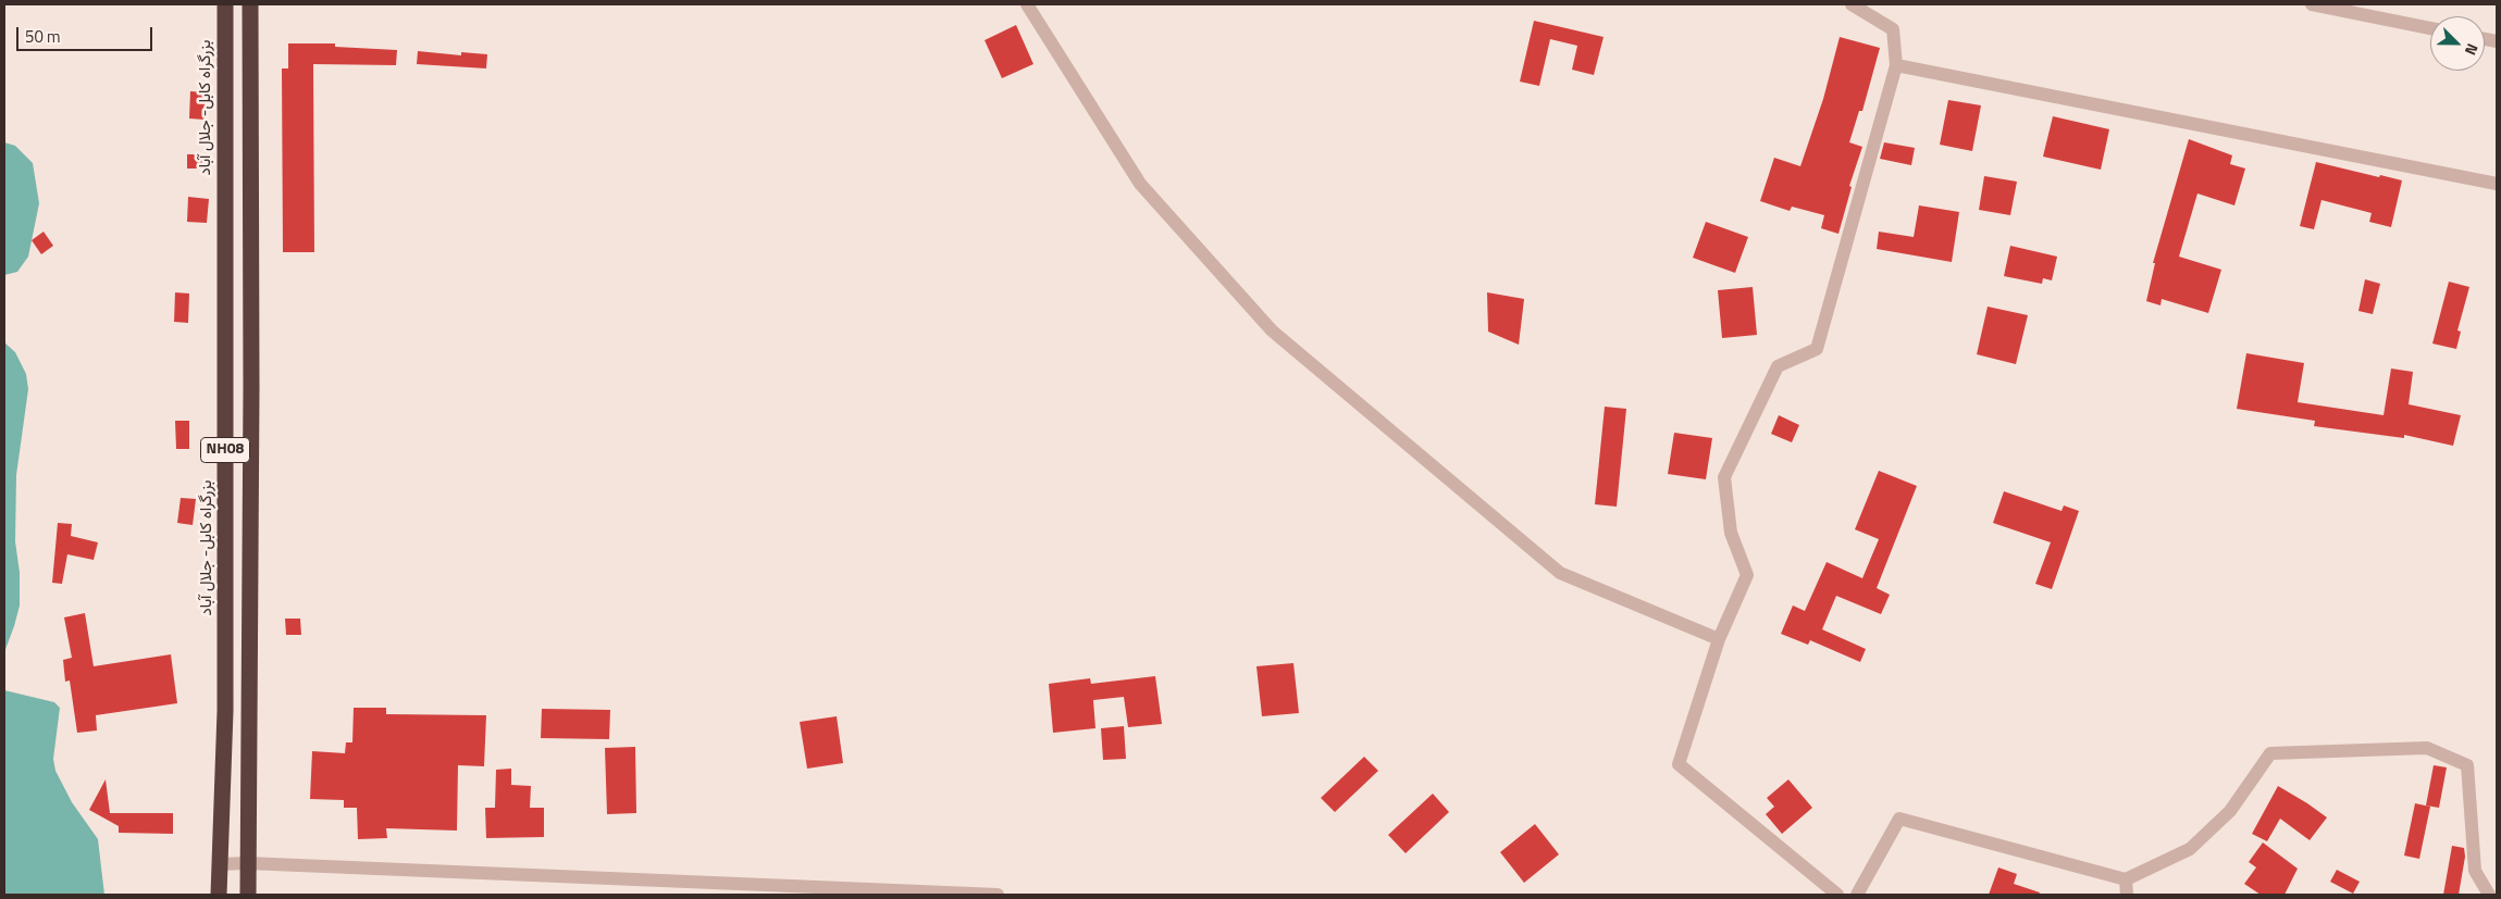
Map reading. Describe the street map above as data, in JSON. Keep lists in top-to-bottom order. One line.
{"streets":{"highway":["بزرگراه کابل- جلال آباد","NH08"]},"scale_bar":"50 m","north":"bottom right"}
